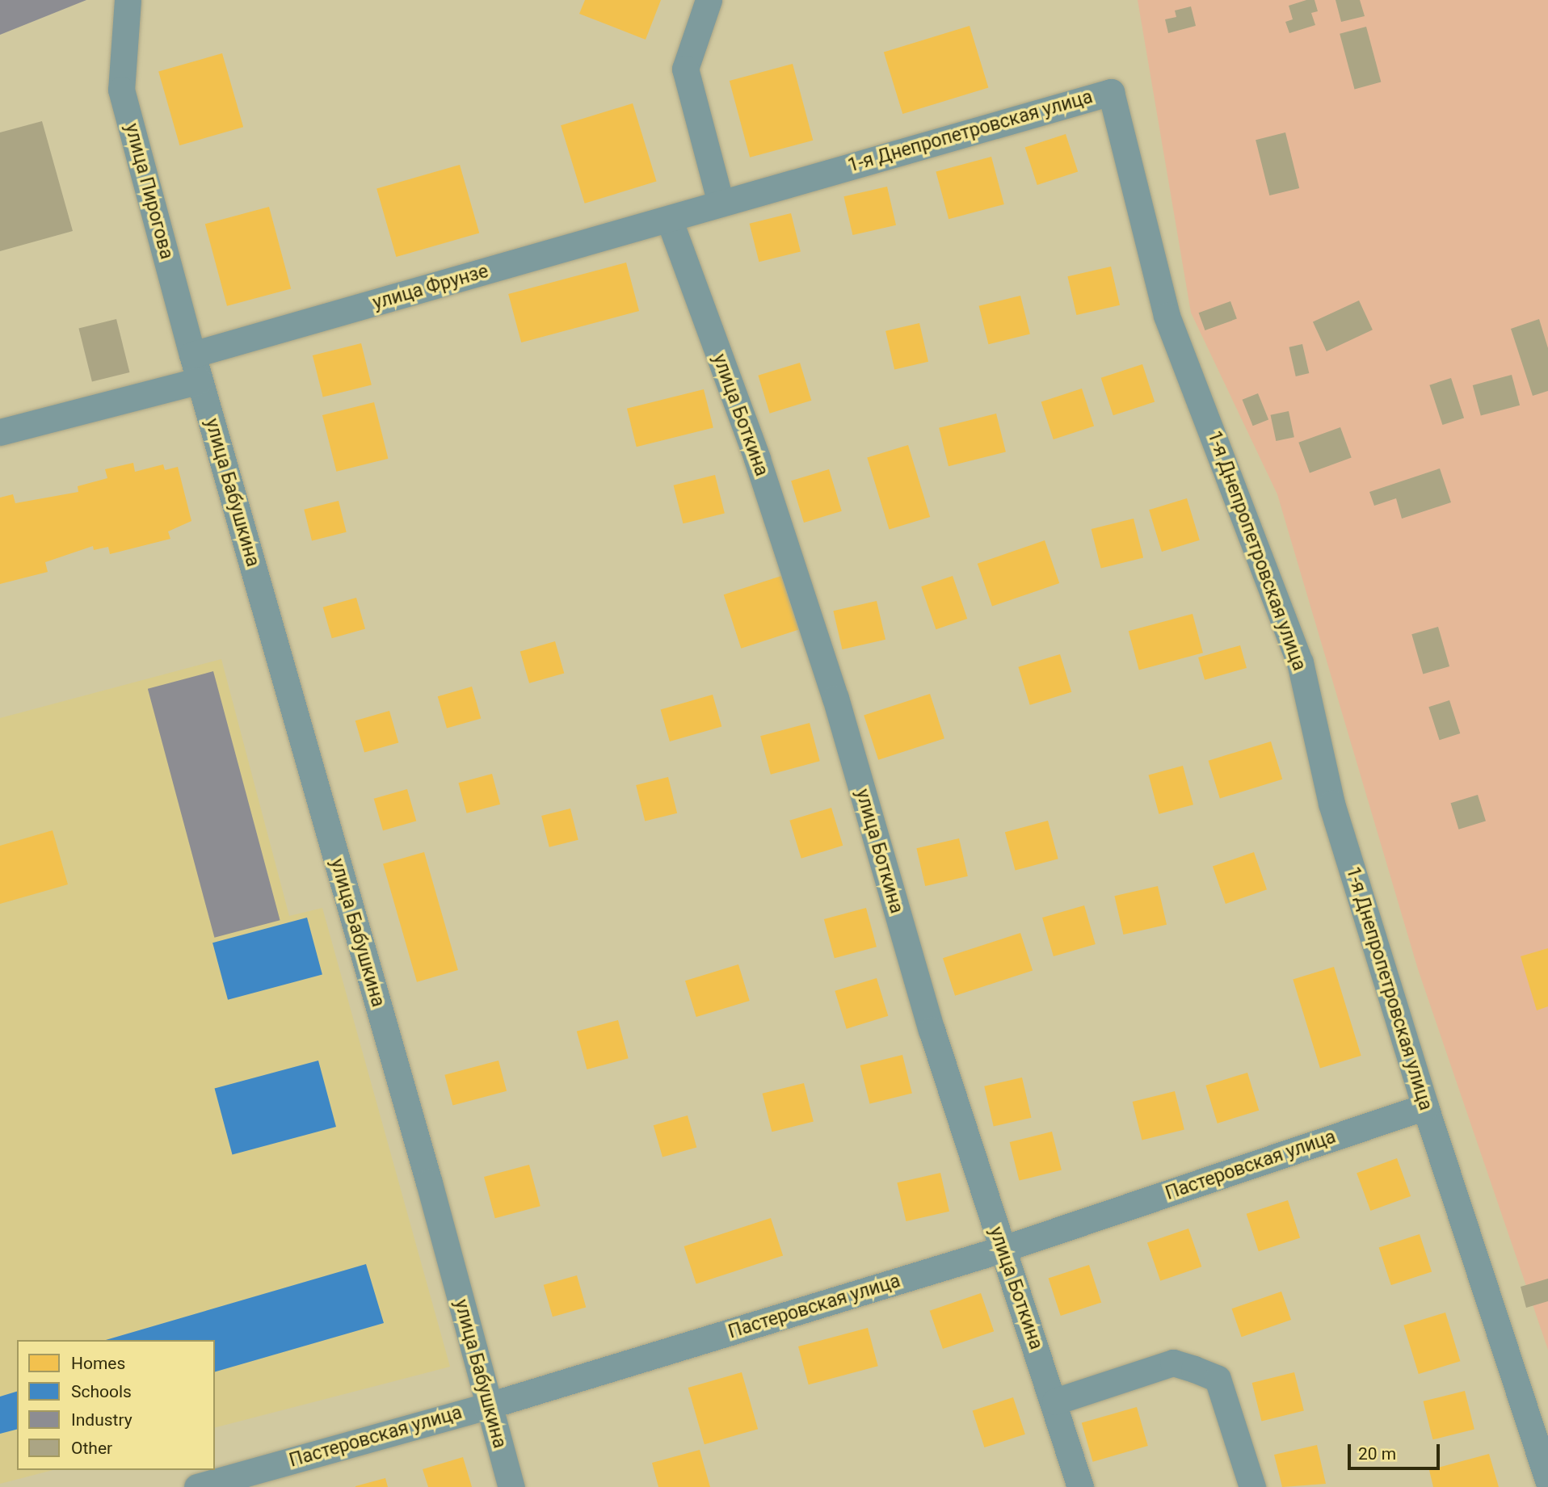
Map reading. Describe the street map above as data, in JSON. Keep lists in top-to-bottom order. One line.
{"streets":{"street":["1-я Днепропетровская улица","улица Пирогова","улица Фрунзе","улица Боткина","улица Бабушкина","Пастеровская улица"]},"crossings":[["1-я Днепропетровская улица","улица Фрунзе"],["1-я Днепропетровская улица","улица Боткина"],["1-я Днепропетровская улица","Пастеровская улица"],["улица Пирогова","улица Фрунзе"],["улица Пирогова","улица Бабушкина"],["улица Фрунзе","улица Боткина"],["улица Боткина","Пастеровская улица"],["улица Бабушкина","Пастеровская улица"]],"legend":["Homes","Schools","Industry","Other"],"scale_bar":"20 m"}
